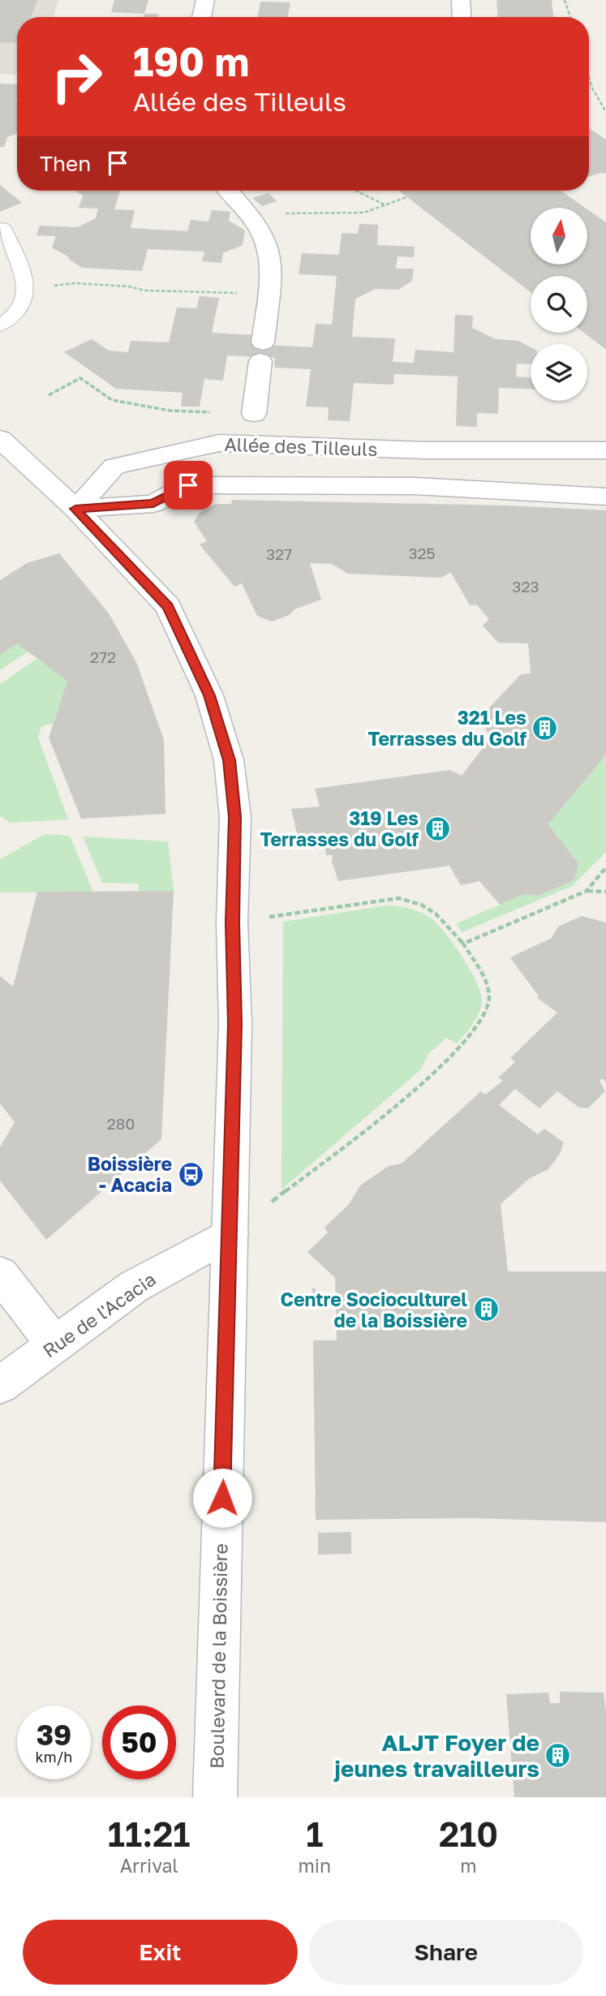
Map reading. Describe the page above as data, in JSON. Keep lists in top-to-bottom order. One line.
{"streets":{"street":["Allée des Tilleuls","Rue de l'Acacia","Boulevard de la Boissière"]},"crossings":[["Allée des Tilleuls","Boulevard de la Boissière"],["Rue de l'Acacia","Boulevard de la Boissière"]],"places":{"building":["321 Les Terrasses du Golf","319 Les Terrasses du Golf","Centre Socioculturel de la Boissière","ALJT Foyer de jeunes travailleurs"],"bus stop":["Boissière - Acacia"]},"house_numbers":["325","327","323","272","280"],"north":"top","page":{"turn":["190 m","Allée des Tilleuls"],"then":"Then","speed":"39 km/h","limit":"50","eta":["11:21","Arrival","1","min","210","m"],"buttons":["Exit","Share"]}}
